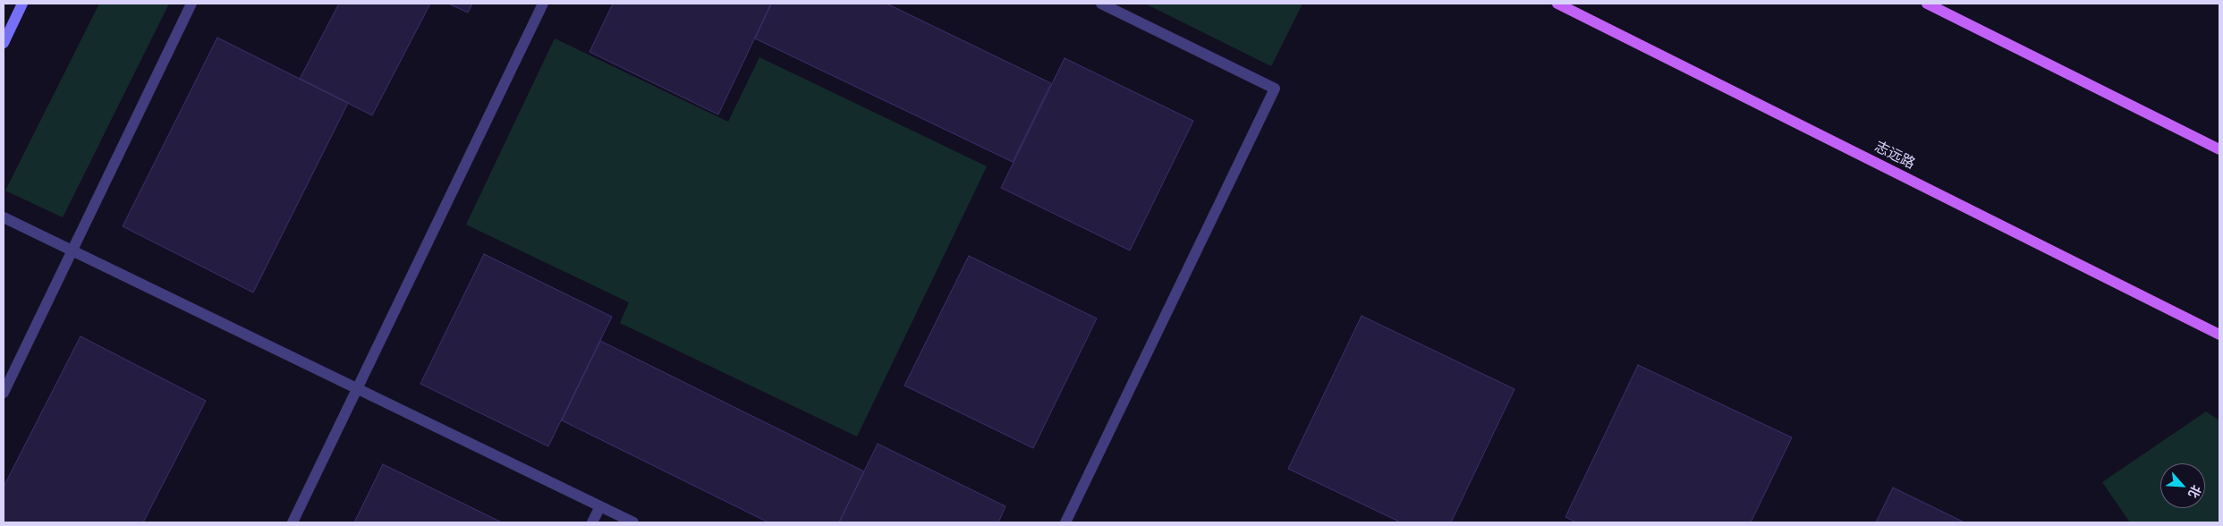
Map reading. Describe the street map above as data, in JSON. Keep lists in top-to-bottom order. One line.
{"streets":{"main road":["志远路"]},"north":"bottom right"}
